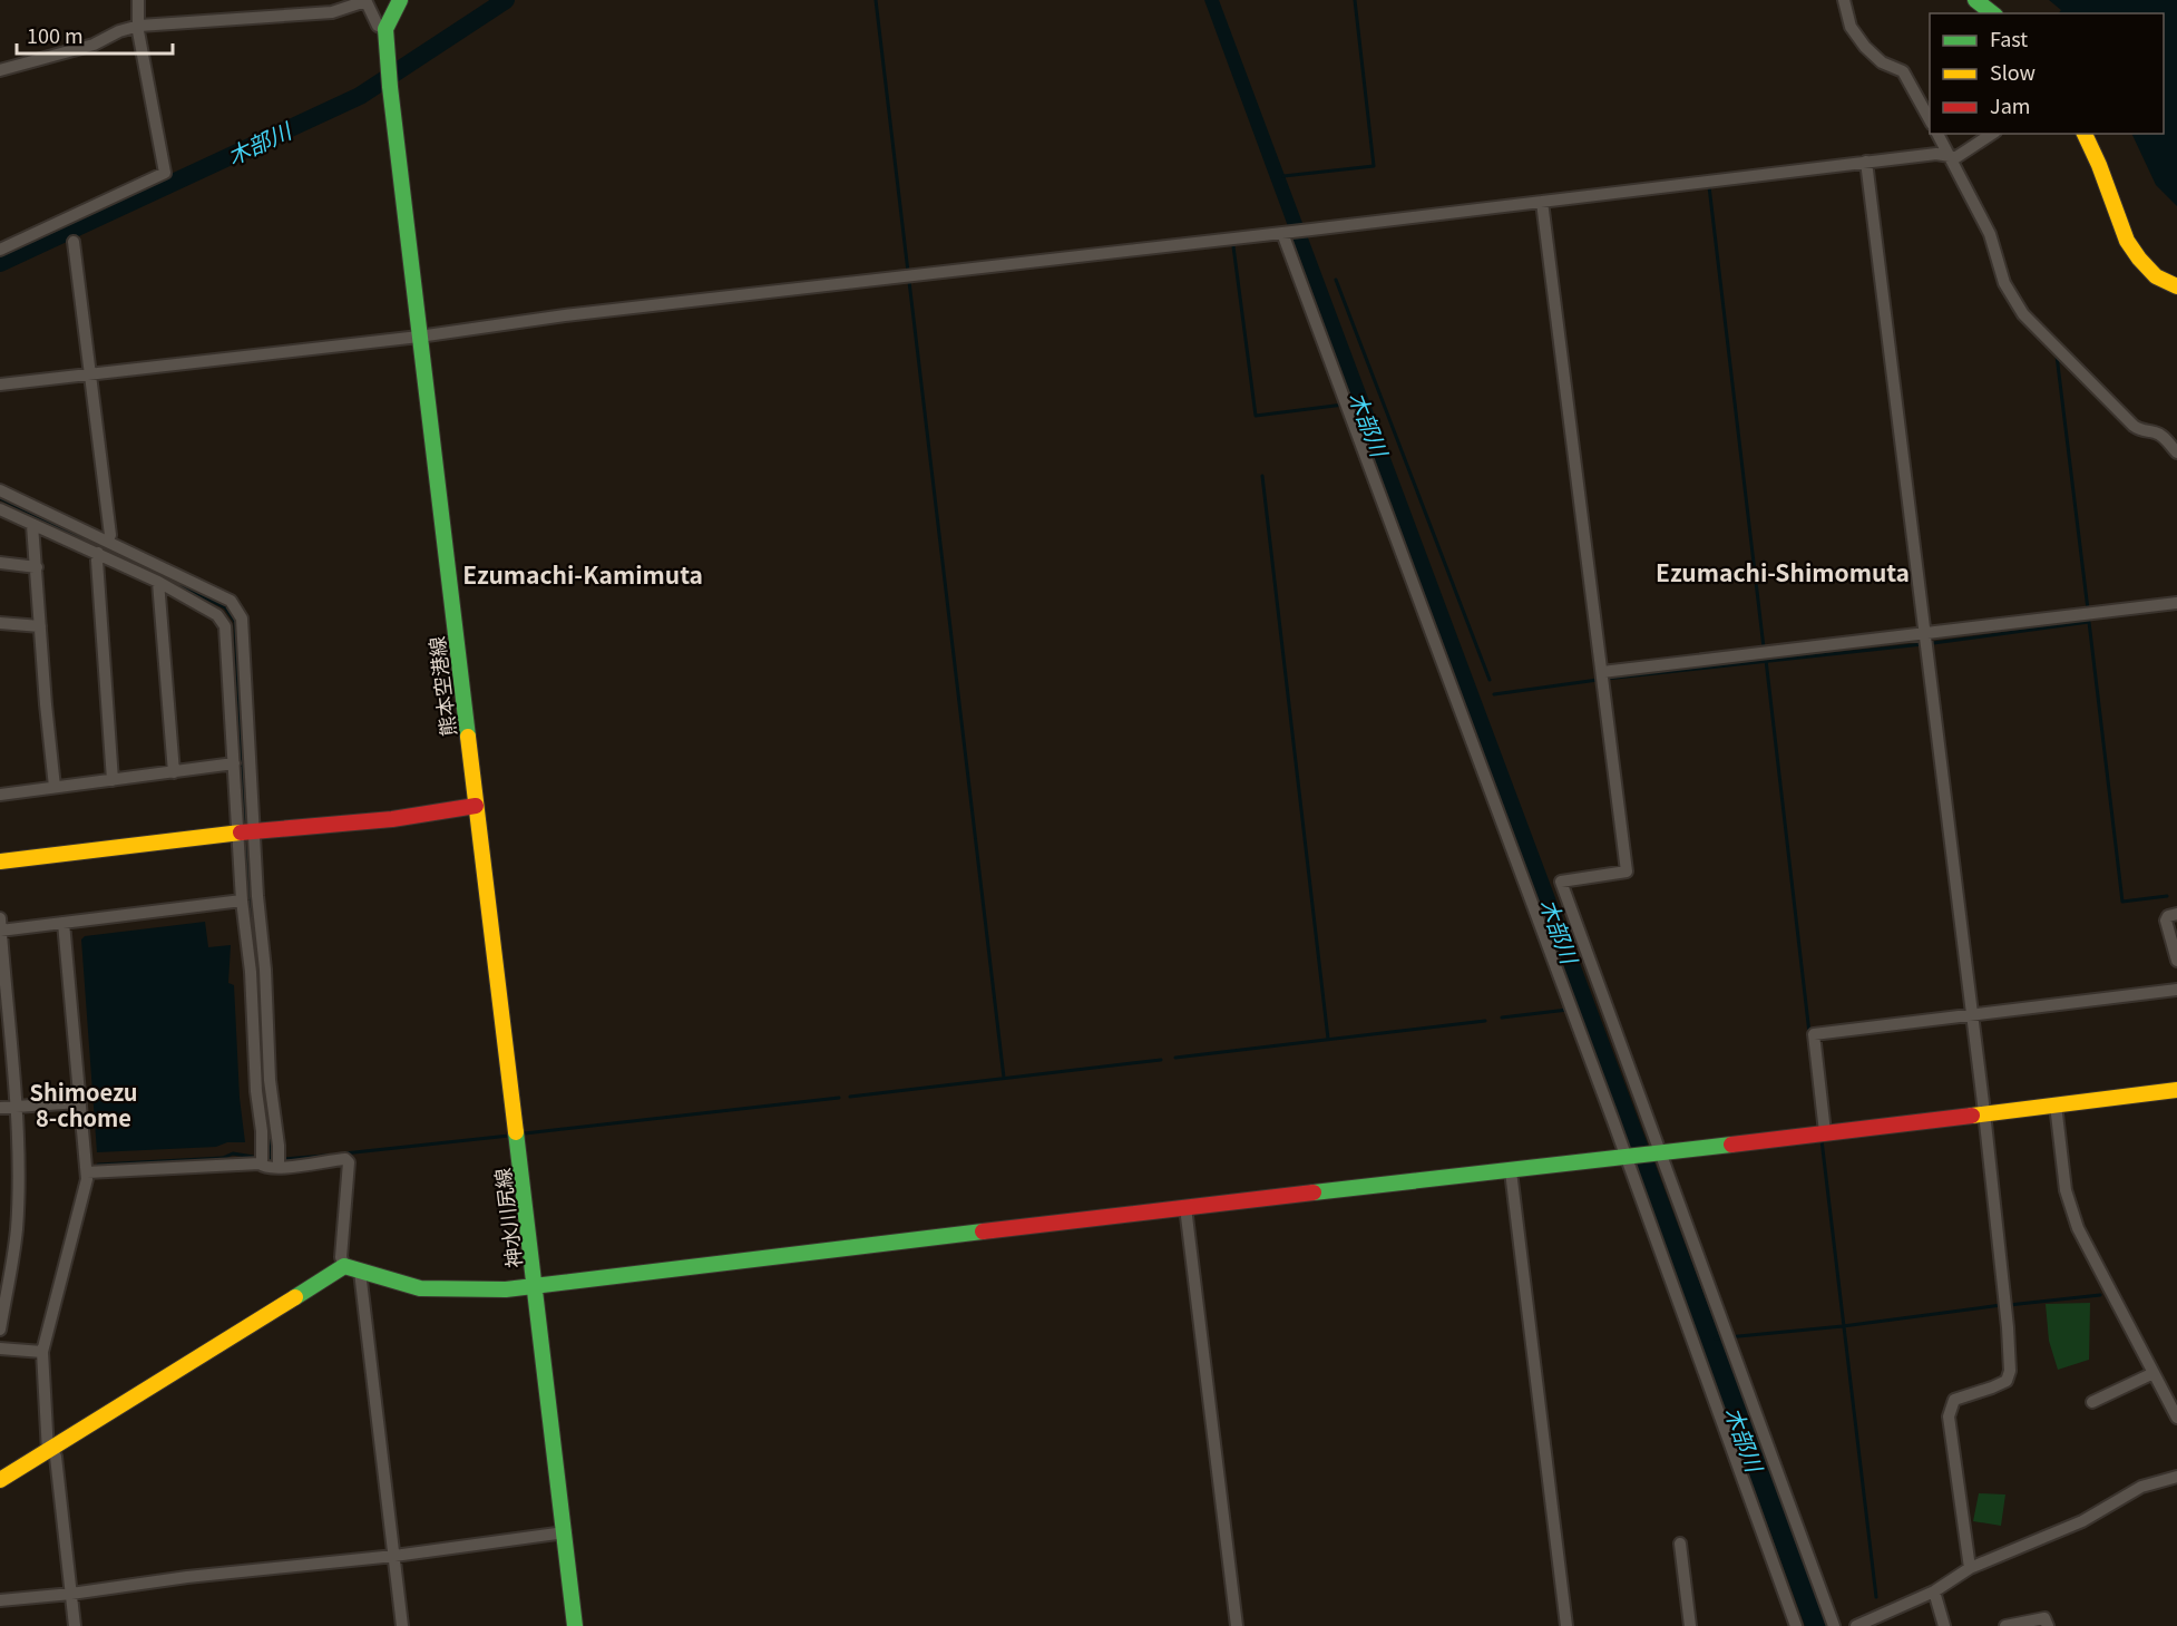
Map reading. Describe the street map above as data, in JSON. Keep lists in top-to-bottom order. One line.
{"streets":{"main road":["熊本空港線","神水川尻線"]},"crossings":[["熊本空港線","神水川尻線"]],"districts":["Ezumachi-Shimomuta","Ezumachi-Kamimuta","Shimoezu 8-chome"],"water":["木部川"],"legend":["Fast","Slow","Jam"],"scale_bar":"100 m"}
